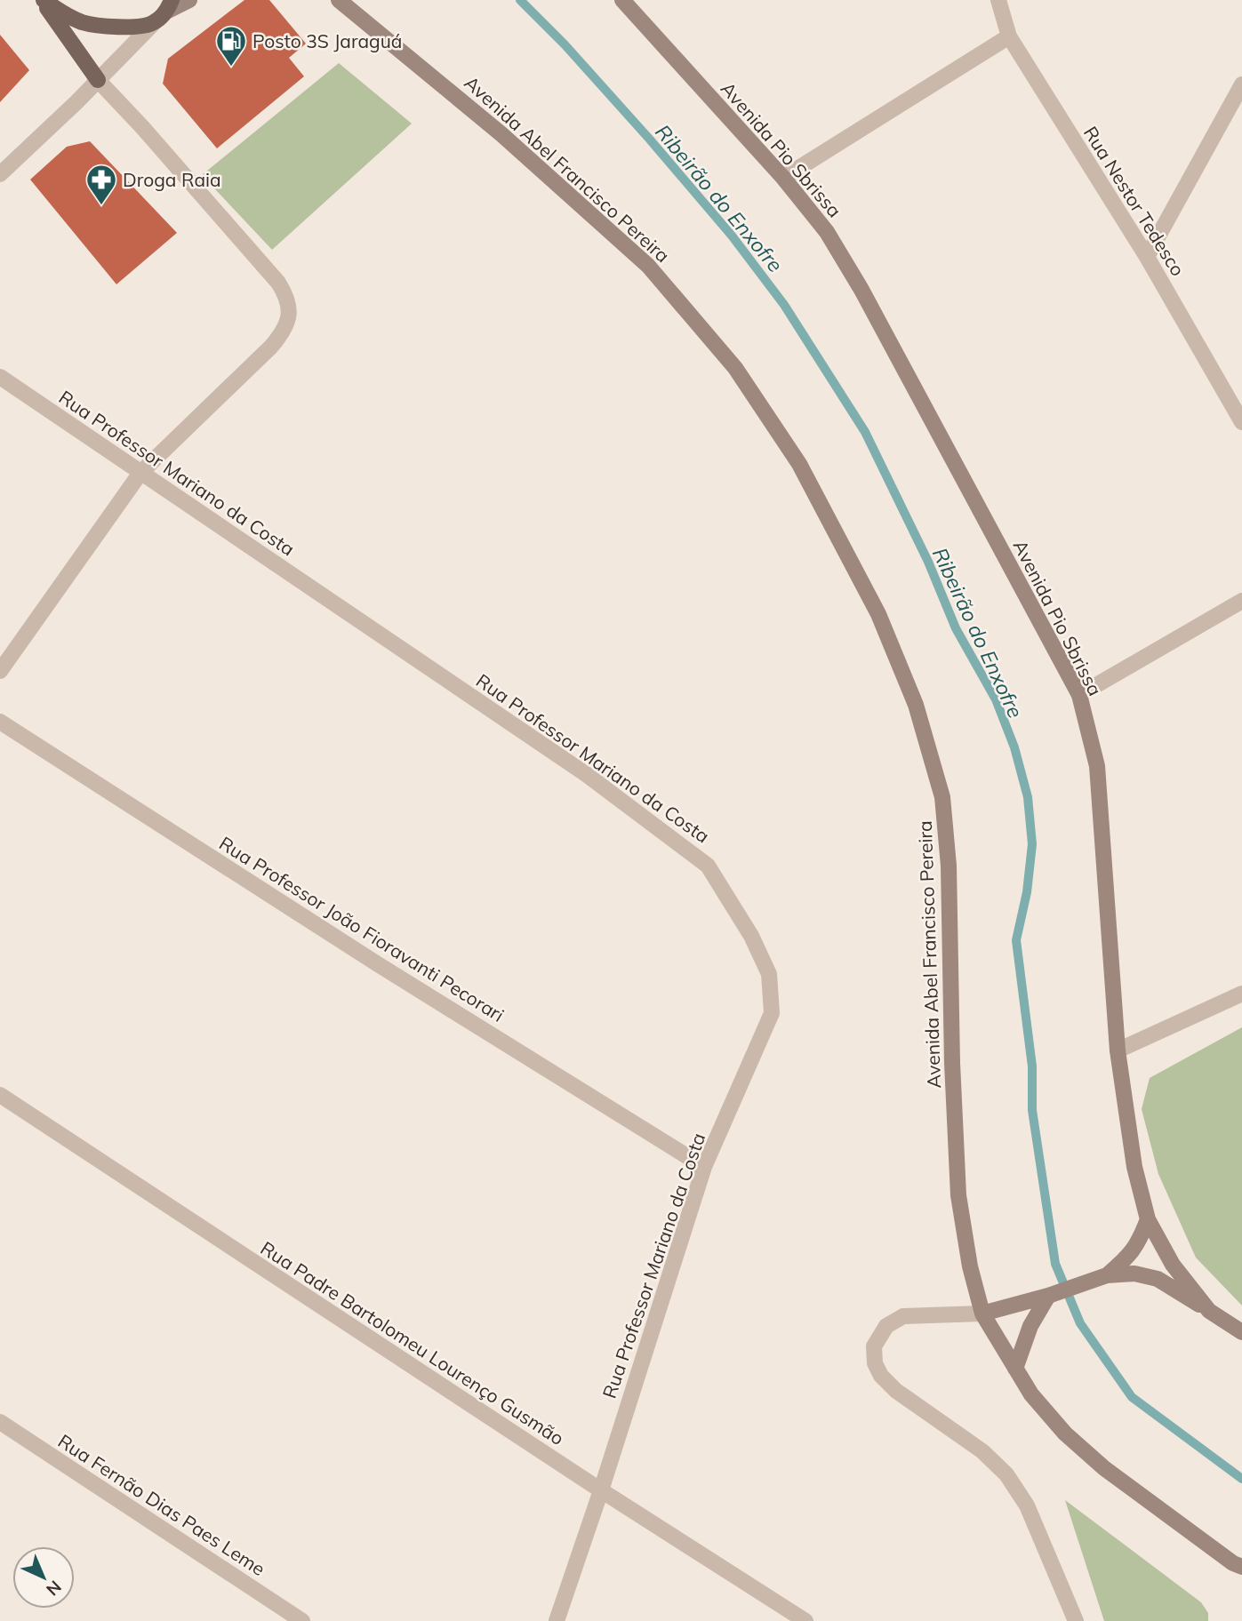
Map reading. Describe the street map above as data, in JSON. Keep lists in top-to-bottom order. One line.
{"streets":{"main road":["Avenida Pio Sbrissa","Avenida Abel Francisco Pereira"],"street":["Rua Nestor Tedesco","Rua Professor Mariano da Costa","Rua Professor João Fioravanti Pecorari","Rua Padre Bartolomeu Lourenço Gusmão","Rua Fernão Dias Paes Leme"]},"crossings":[["Rua Professor Mariano da Costa","Rua Professor João Fioravanti Pecorari"],["Rua Professor Mariano da Costa","Rua Padre Bartolomeu Lourenço Gusmão"]],"water":["Ribeirão do Enxofre"],"places":{"fuel station":["Posto 3S Jaraguá"],"pharmacy":["Droga Raia"]},"north":"bottom right"}
